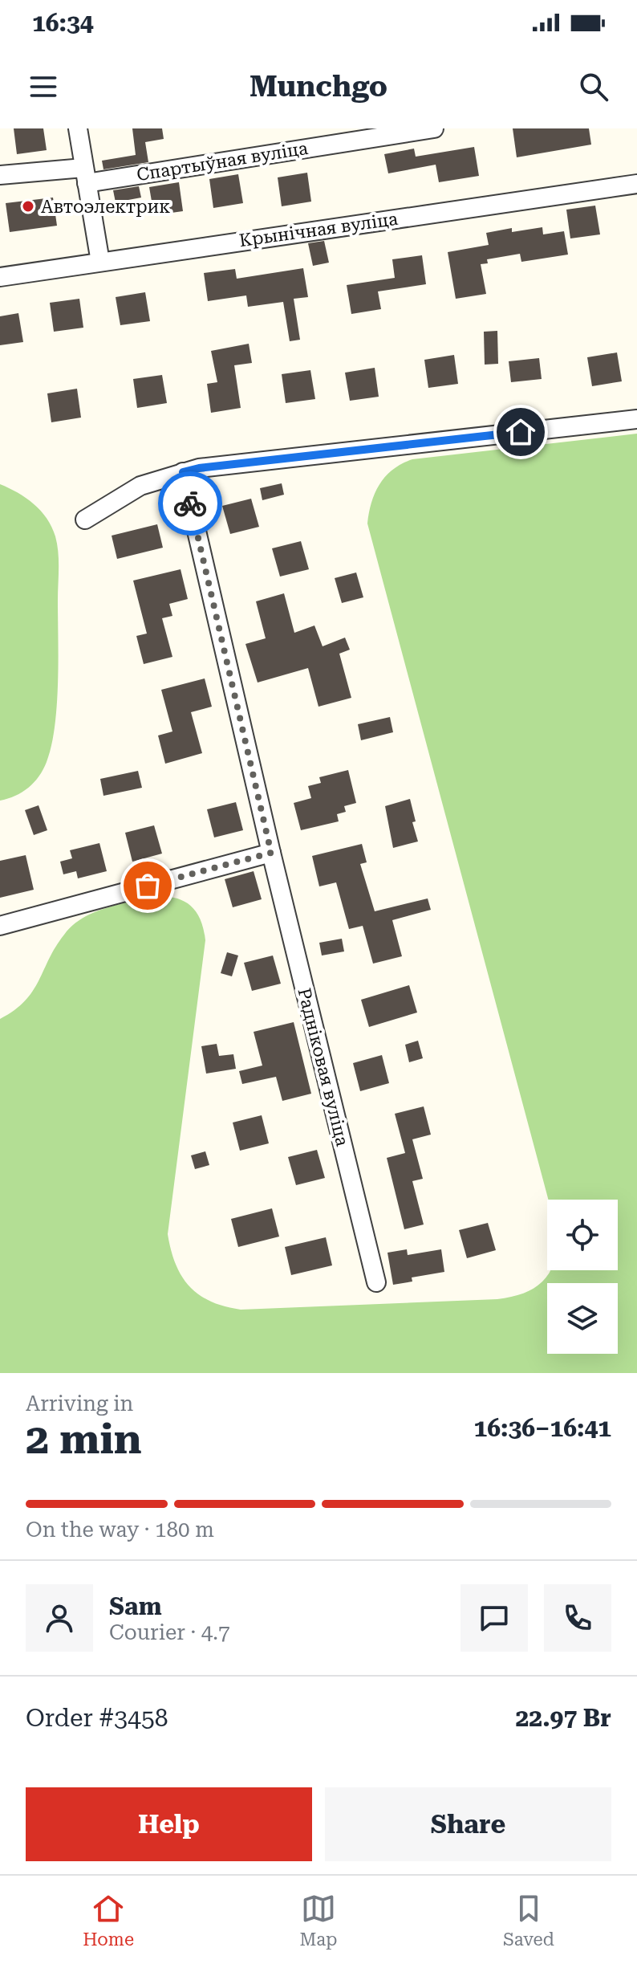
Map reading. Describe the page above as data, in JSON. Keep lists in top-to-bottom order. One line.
{"streets":{"street":["Спартыўная вуліца","Крынічная вуліца","Радніковая вуліца"]},"places":["Автоэлектрик"],"page":{"status":"16:34","header":"Munchgo","heading":["2 min","Arriving in","16:36–16:41"],"panel":["Sam","Courier · 4.7","Order #3458","22.97 Br"],"bar":"On the way · 180 m","buttons":["Help","Share"],"tabs":["Home","Map","Saved"]}}
